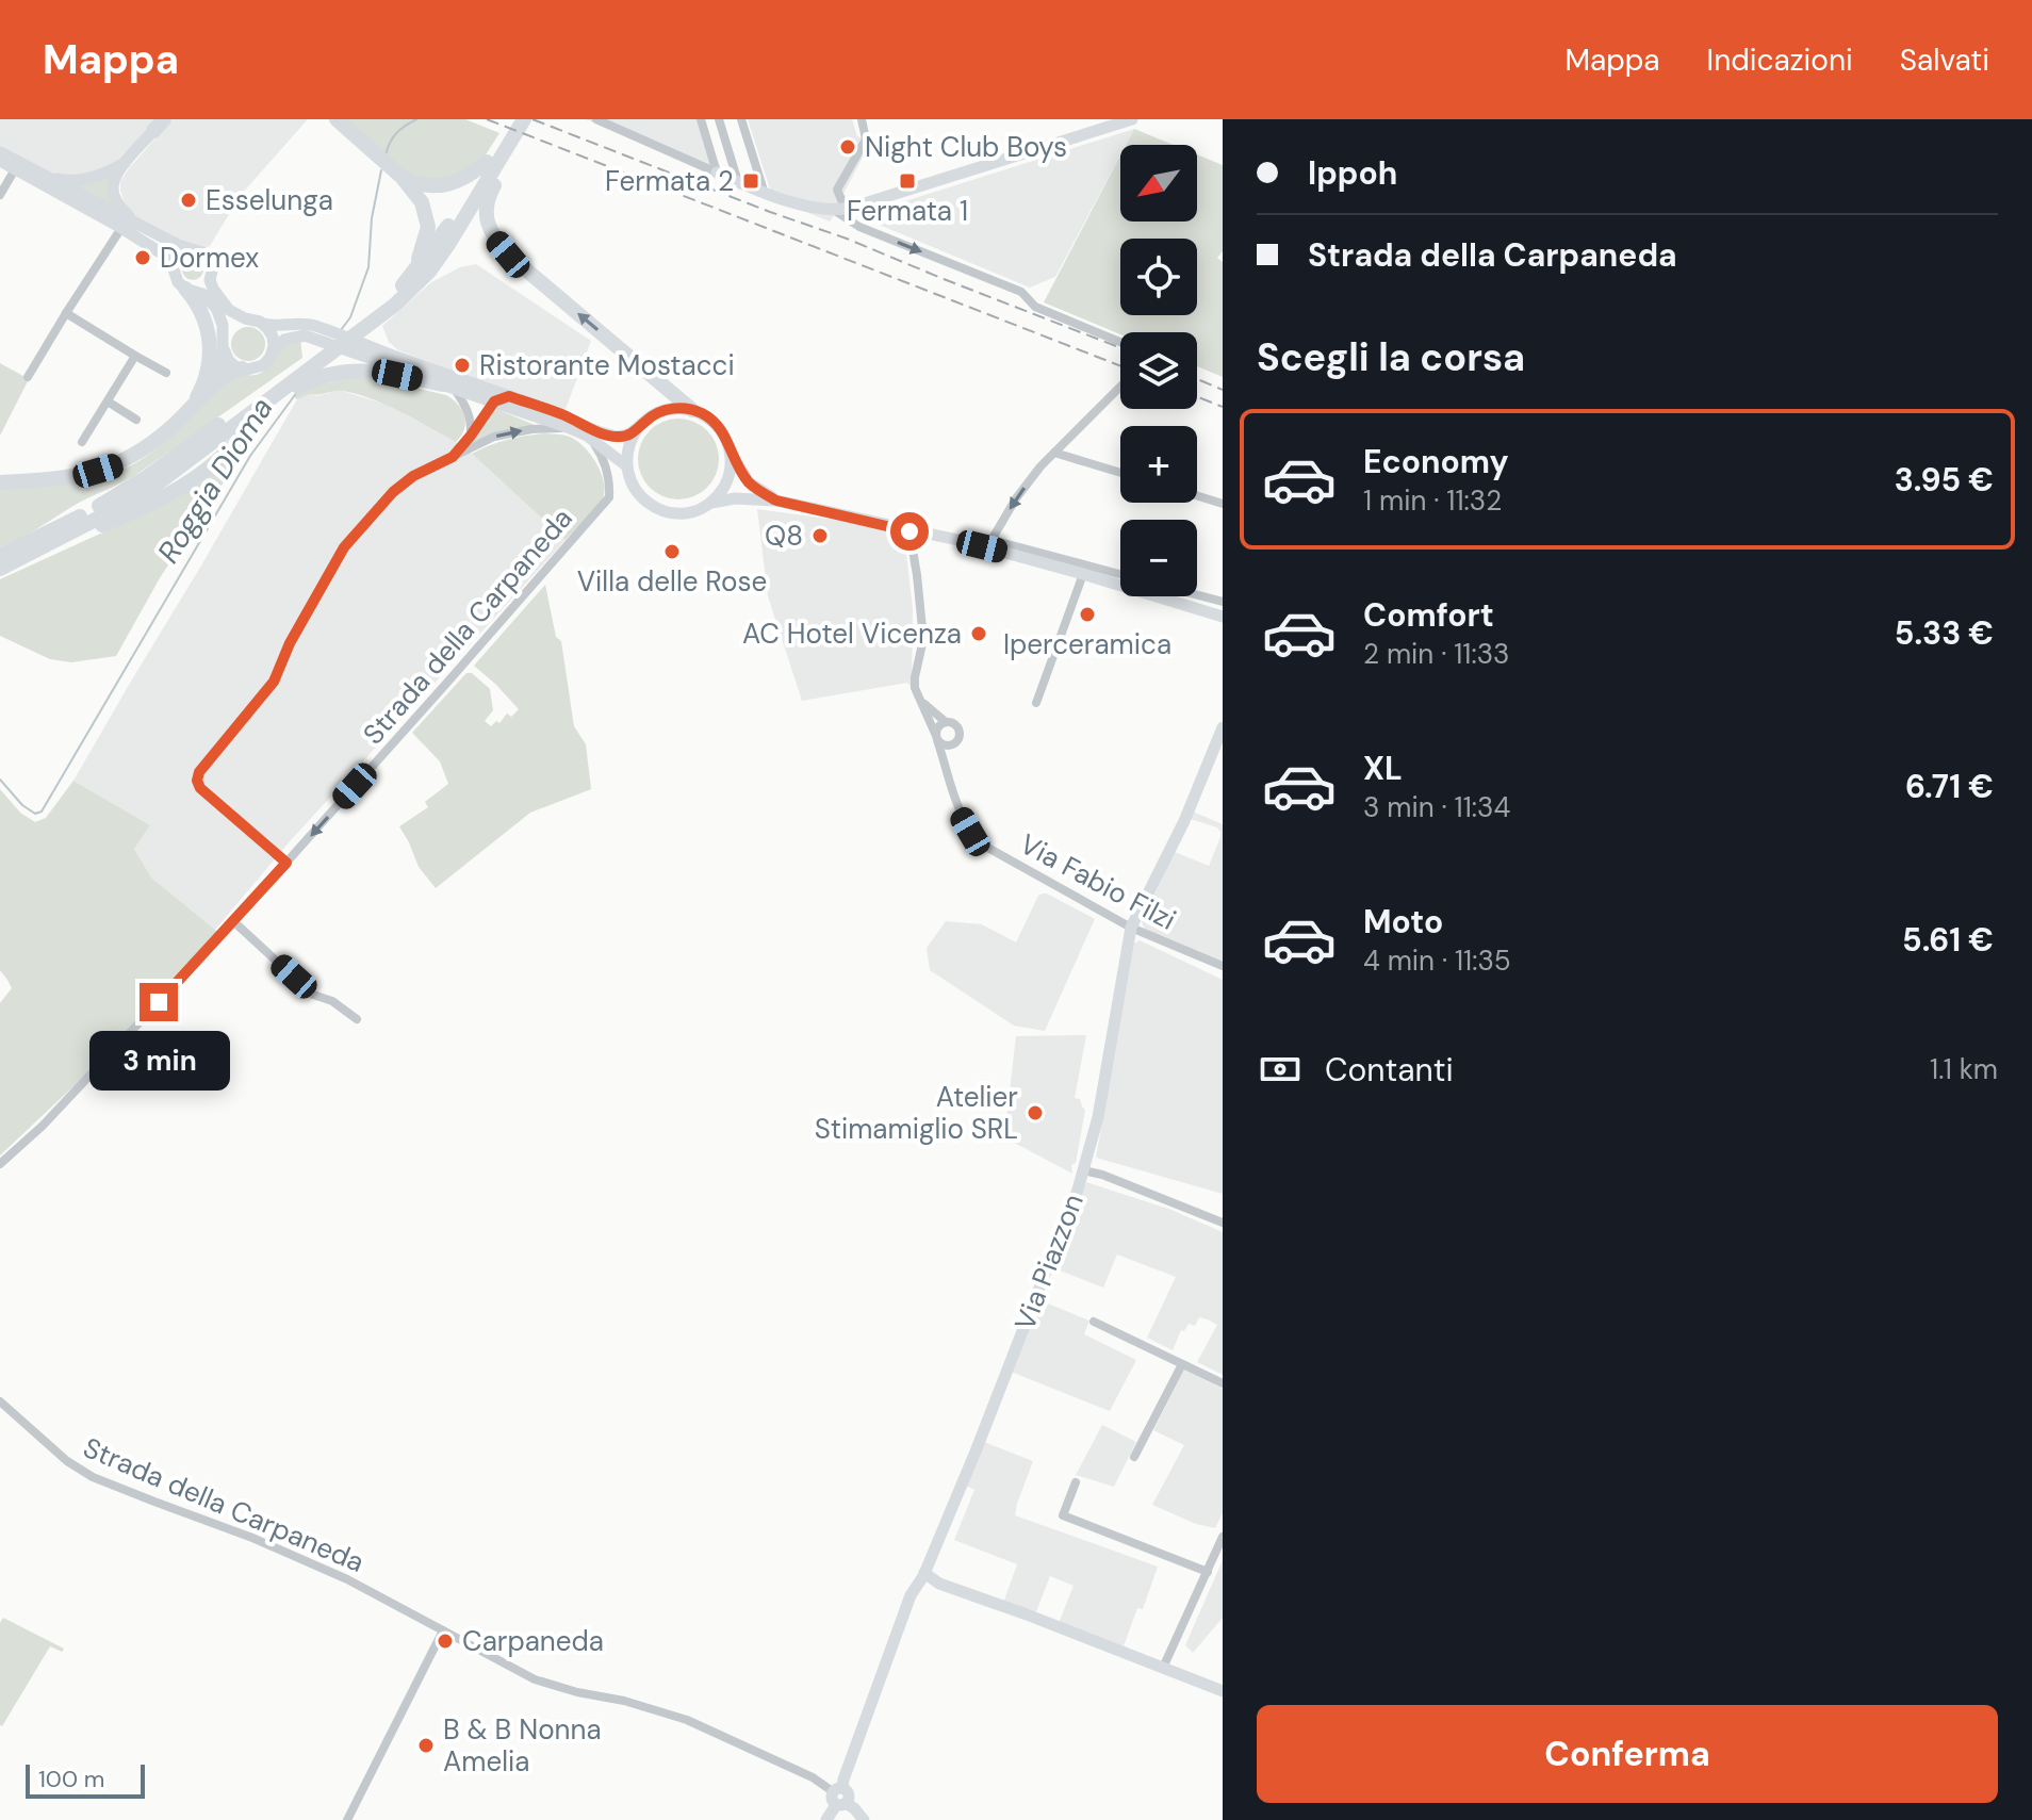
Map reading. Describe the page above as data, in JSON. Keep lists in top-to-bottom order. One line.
{"streets":{"main road":["Via Piazzon"],"street":["Strada della Carpaneda","Via Fabio Filzi"]},"crossings":[["Strada della Carpaneda","Via Piazzon"],["Via Fabio Filzi","Via Piazzon"]],"water":["Roggia Dioma"],"places":{"other":["Night Club Boys","Esselunga","Dormex","Ristorante Mostacci","Q8","Villa delle Rose","Iperceramica","AC Hotel Vicenza","Atelier Stimamiglio SRL","Carpaneda","B & B Nonna Amelia"],"transit":["Fermata 2","Fermata 1"]},"scale_bar":"100 m","north":"bottom left","page":{"header":"Mappa","nav":["Mappa","Indicazioni","Salvati"],"banner":["Ippoh","Strada della Carpaneda"],"map_buttons":["+","−"],"heading":"Scegli la corsa","list":[{"name":"Economy","note":"1 min · 11:32","value":"3.95 €"},{"name":"Comfort","note":"2 min · 11:33","value":"5.33 €"},{"name":"XL","note":"3 min · 11:34","value":"6.71 €"},{"name":"Moto","note":"4 min · 11:35","value":"5.61 €"}],"pay":["Contanti","1.1 km"],"bubble":"3 min","buttons":"Conferma","scale":"100 m"}}
